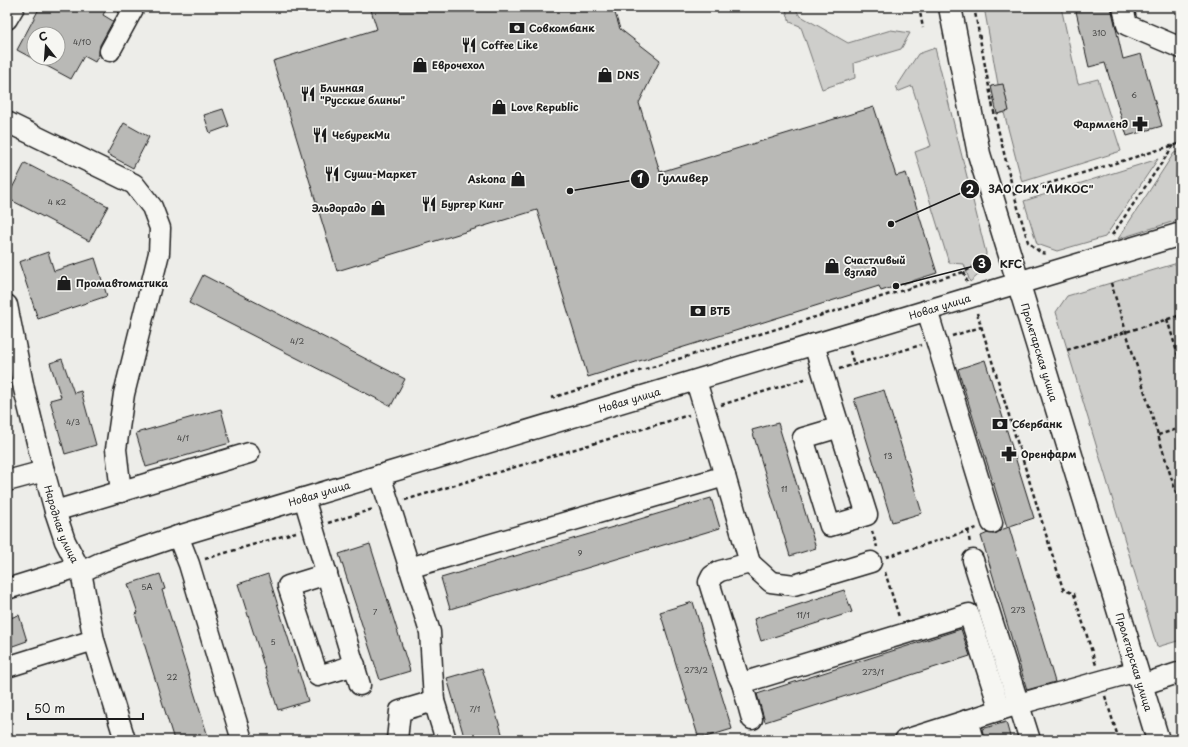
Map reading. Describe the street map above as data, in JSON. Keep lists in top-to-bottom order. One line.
{"streets":{"main road":["Новая улица","Пролетарская улица"],"street":["Народная улица"]},"crossings":[["Новая улица","Пролетарская улица"],["Новая улица","Народная улица"]],"places":{"bank":["Совкомбанк","ВТБ","Сбербанк"],"restaurant":["Coffee Like","Блинная \"Русские блины\"","ЧебурекМи","Суши-Маркет","Бургер Кинг"],"shop":["Еврочехол","DNS","Love Republic","Askona","Эльдорадо","Счастливый взгляд","Промавтоматика"],"pharmacy":["Фармленд","Оренфарм"],"other":["Гулливер","ЗАО СИХ \"ЛИКОС\"","KFC"]},"house_numbers":["310","4/10","6","4 к2","4/2","4/3","4/1","13","11","9","5А","273","7","11/1","5","273/2","273/1","22","7/1"],"scale_bar":"50 m","north":"top"}
